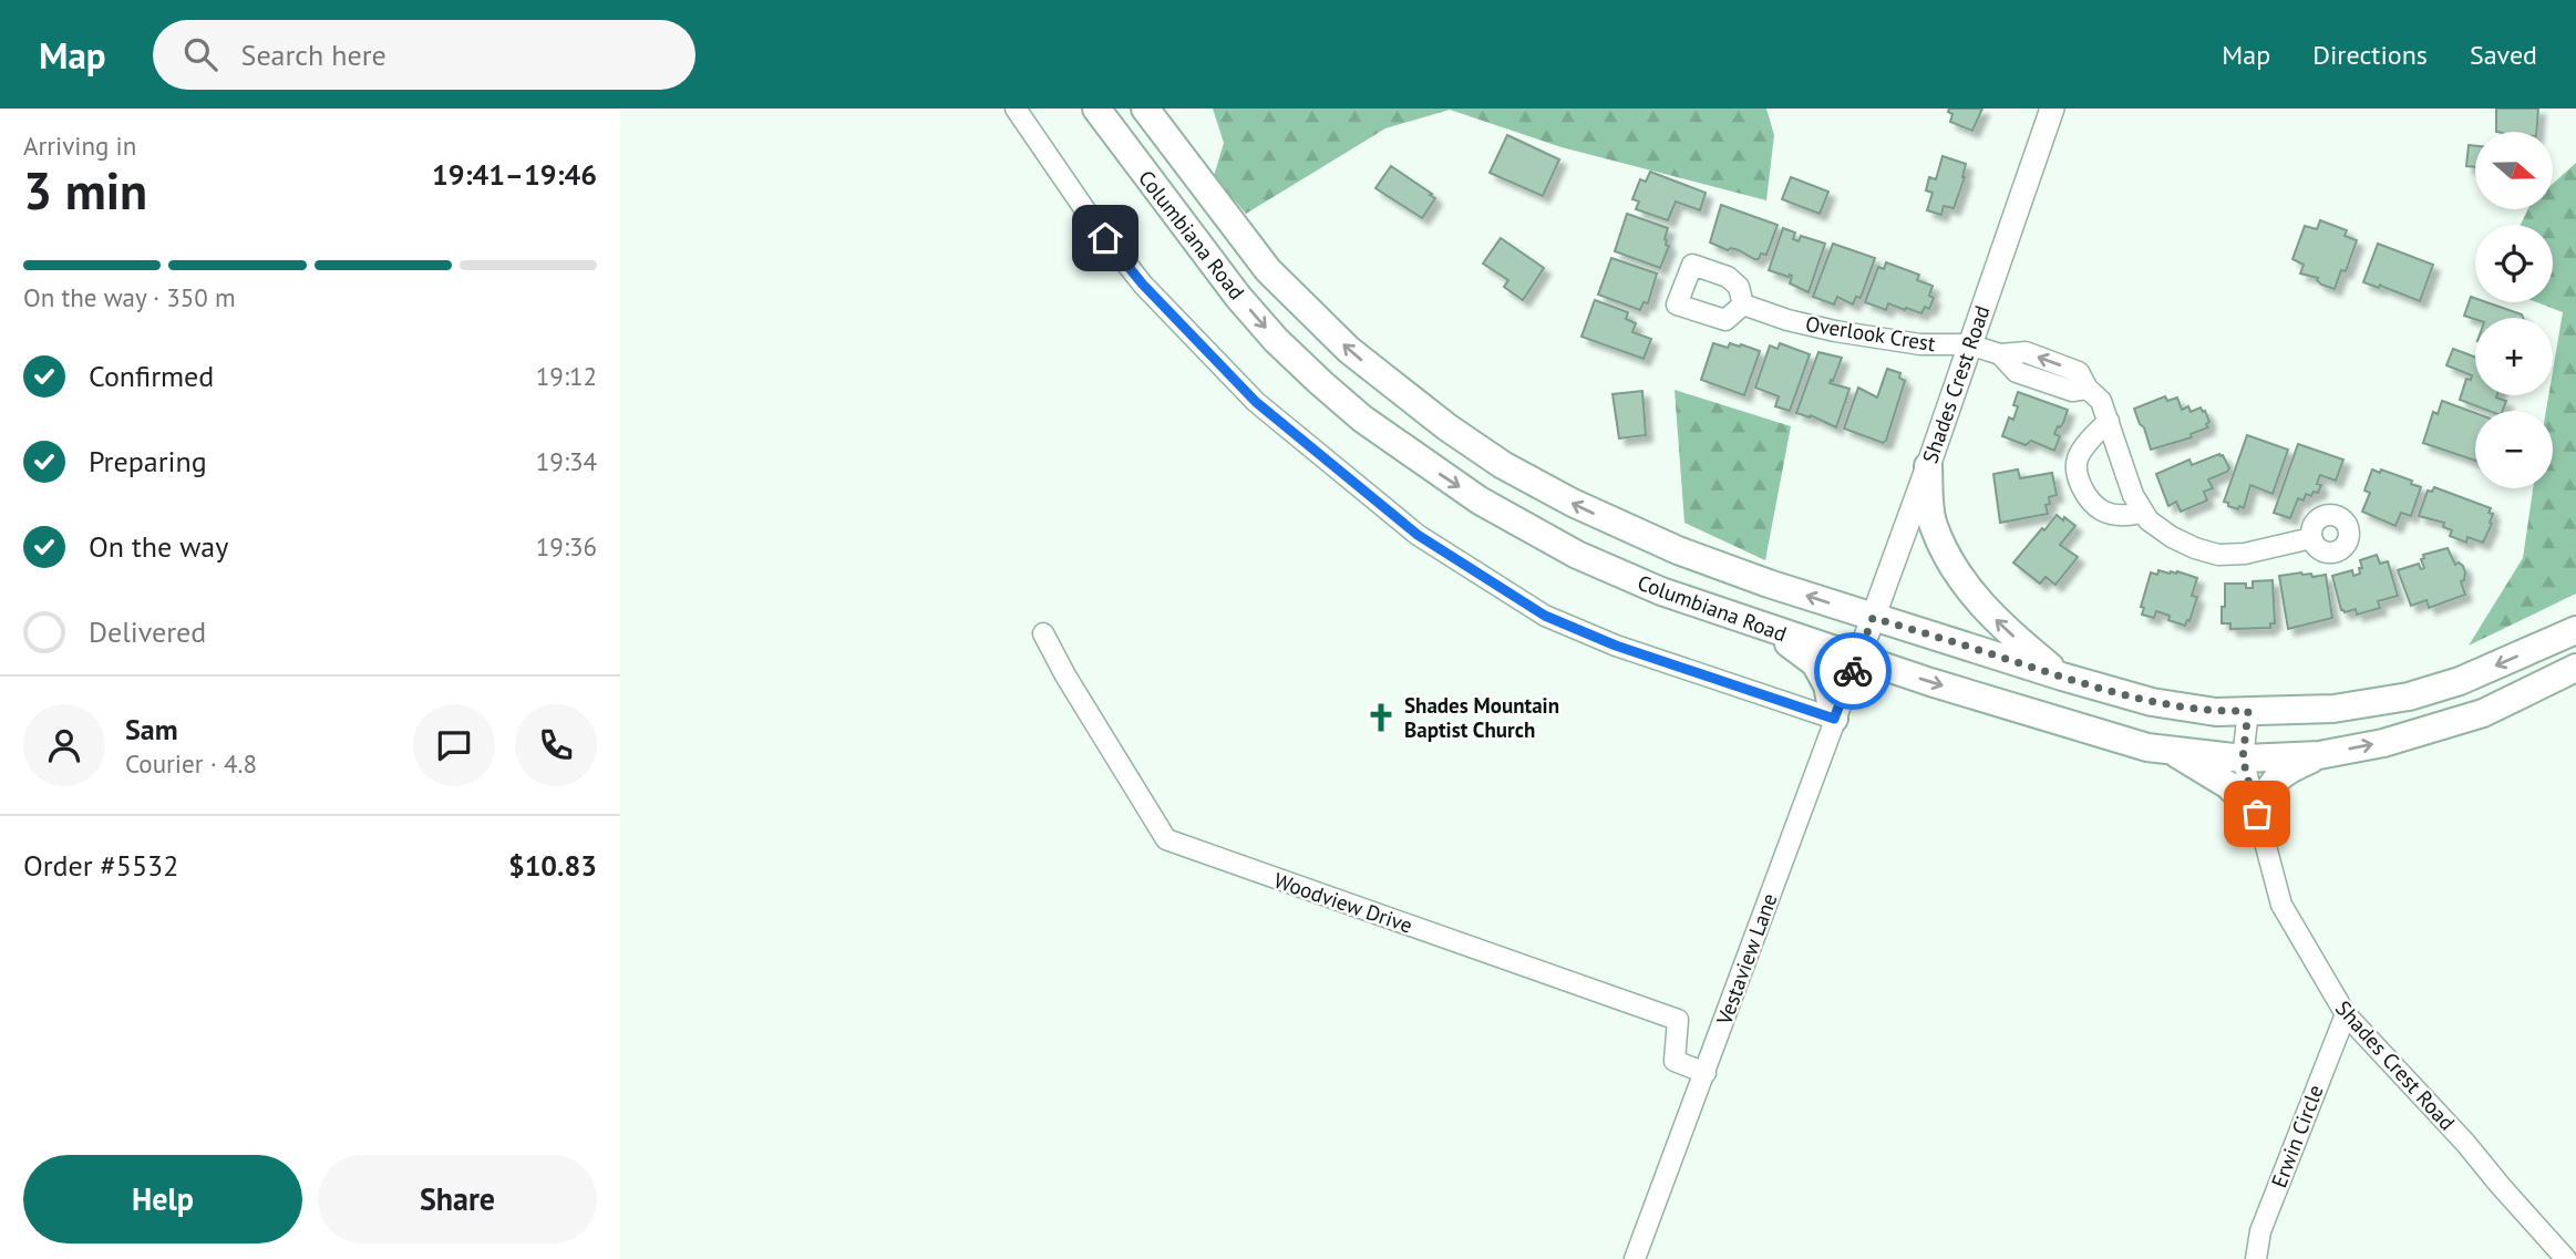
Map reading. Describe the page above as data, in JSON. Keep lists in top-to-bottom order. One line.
{"streets":{"main road":["Columbiana Road"],"street":["Overlook Crest","Shades Crest Road","Woodview Drive","Vestaview Lane","Erwin Circle"]},"crossings":[["Columbiana Road","Shades Crest Road"],["Columbiana Road","Vestaview Lane"],["Overlook Crest","Shades Crest Road"],["Shades Crest Road","Vestaview Lane"],["Shades Crest Road","Erwin Circle"],["Woodview Drive","Vestaview Lane"]],"places":{"church":["Shades Mountain Baptist Church"]},"north":"right","page":{"header":"Map","search":"Search here","nav":["Map","Directions","Saved"],"heading":["3 min","Arriving in","19:41–19:46"],"panel":["Sam","Courier · 4.8","Order #5532","$10.83"],"map_buttons":["+","−"],"bar":"On the way · 350 m","list":[["Confirmed","19:12"],["Preparing","19:34"],["On the way","19:36"],"Delivered"],"buttons":["Help","Share"]}}
